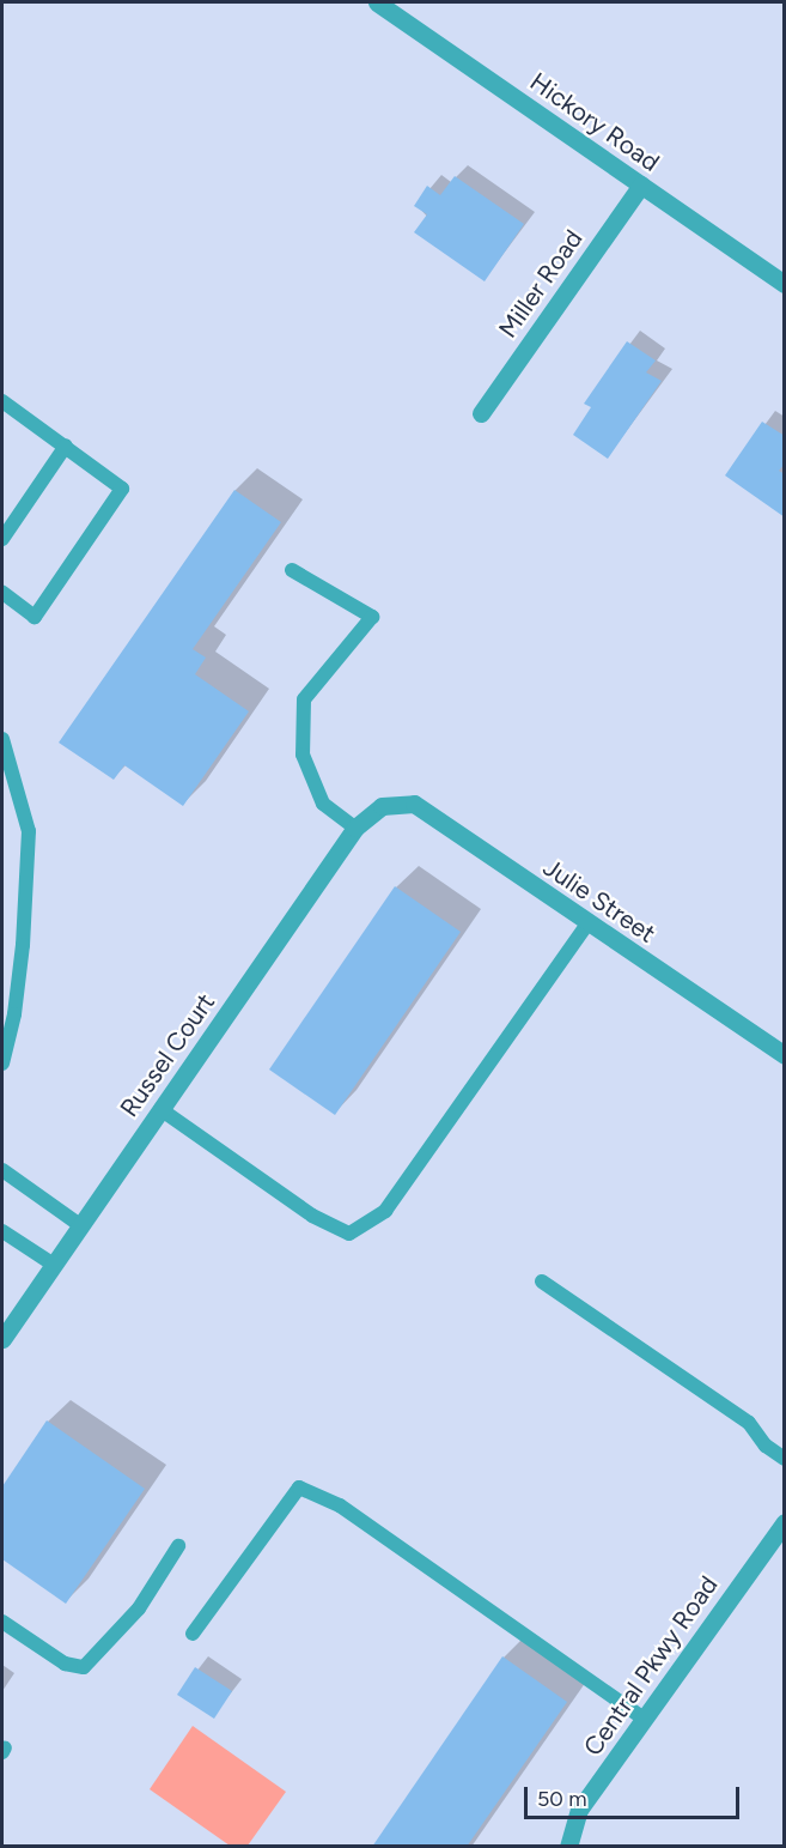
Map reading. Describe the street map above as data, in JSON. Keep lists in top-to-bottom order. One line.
{"streets":{"street":["Hickory Road","Miller Road","Julie Street","Russel Court","Central Pkwy Road"]},"crossings":[["Hickory Road","Miller Road"],["Julie Street","Russel Court"]],"scale_bar":"50 m"}
